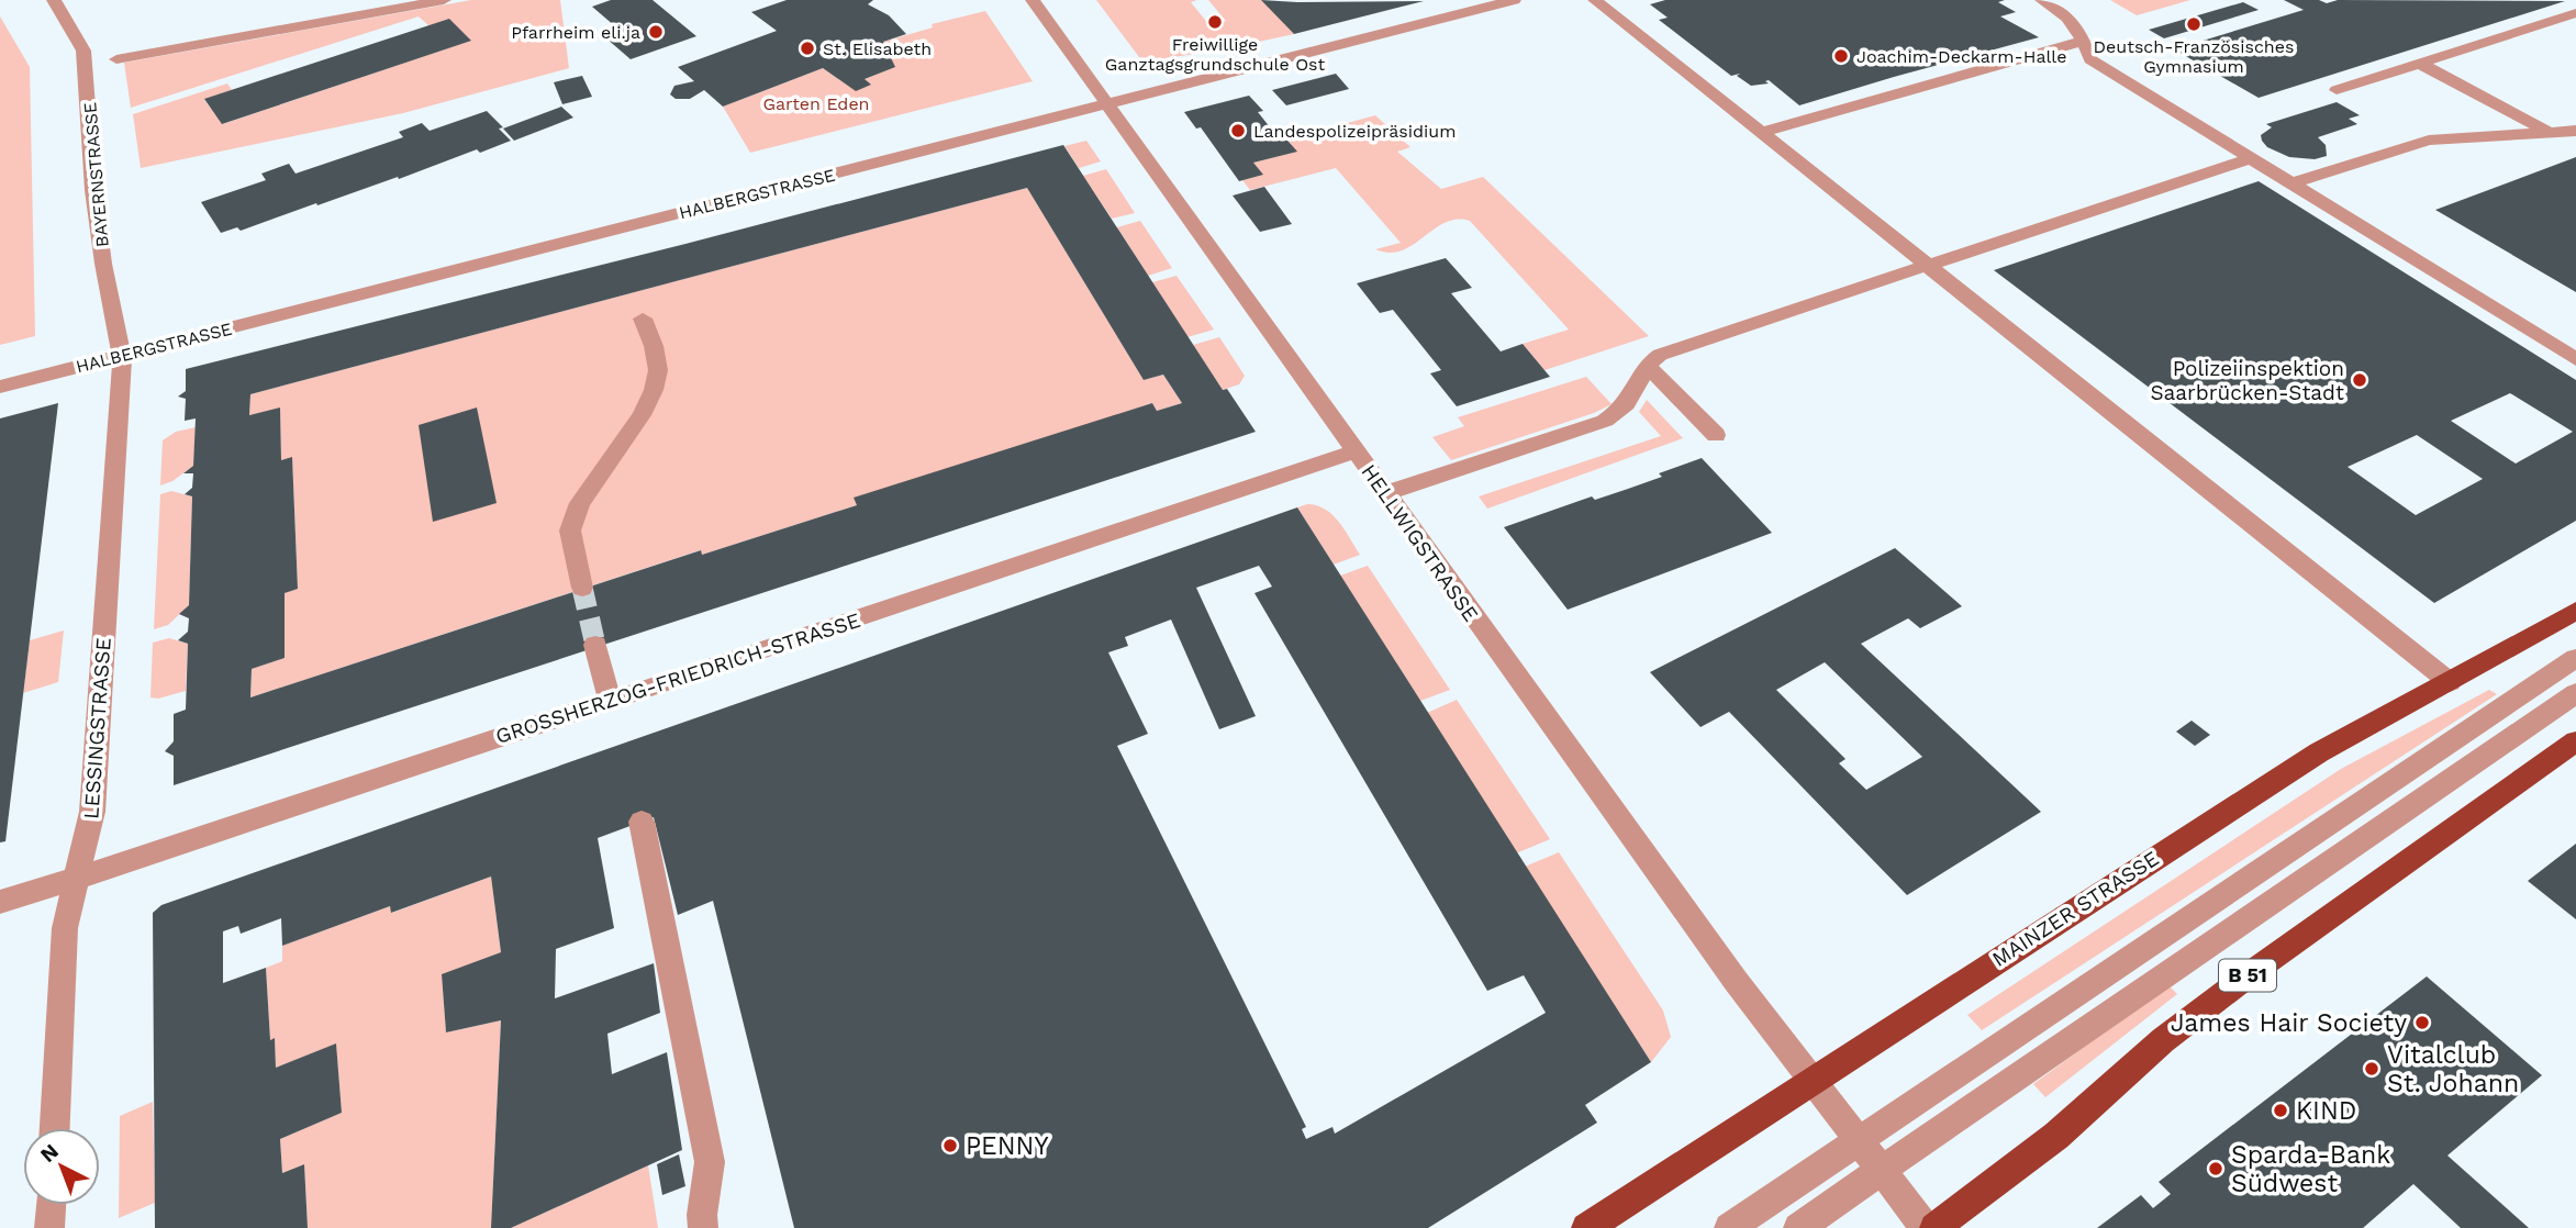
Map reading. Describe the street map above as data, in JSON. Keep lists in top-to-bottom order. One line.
{"streets":{"main road":["MAINZER STRASSE","B 51"],"street":["BAYERNSTRASSE","HALBERGSTRASSE","HELLWIGSTRASSE","GROSSHERZOG-FRIEDRICH-STRASSE","LESSINGSTRASSE"]},"crossings":[["BAYERNSTRASSE","HALBERGSTRASSE"],["BAYERNSTRASSE","LESSINGSTRASSE"],["HALBERGSTRASSE","HELLWIGSTRASSE"],["HALBERGSTRASSE","LESSINGSTRASSE"],["HELLWIGSTRASSE","GROSSHERZOG-FRIEDRICH-STRASSE"],["HELLWIGSTRASSE","MAINZER STRASSE"],["GROSSHERZOG-FRIEDRICH-STRASSE","LESSINGSTRASSE"]],"parks":["Garten Eden"],"places":["Freiwillige Ganztagsgrundschule Ost","Deutsch-Französisches Gymnasium","Pfarrheim eli.ja","St. Elisabeth","Joachim-Deckarm-Halle","Landespolizeipräsidium","Polizeiinspektion Saarbrücken-Stadt","James Hair Society","Vitalclub St. Johann","KIND","PENNY","Sparda-Bank Südwest"],"north":"top left"}
